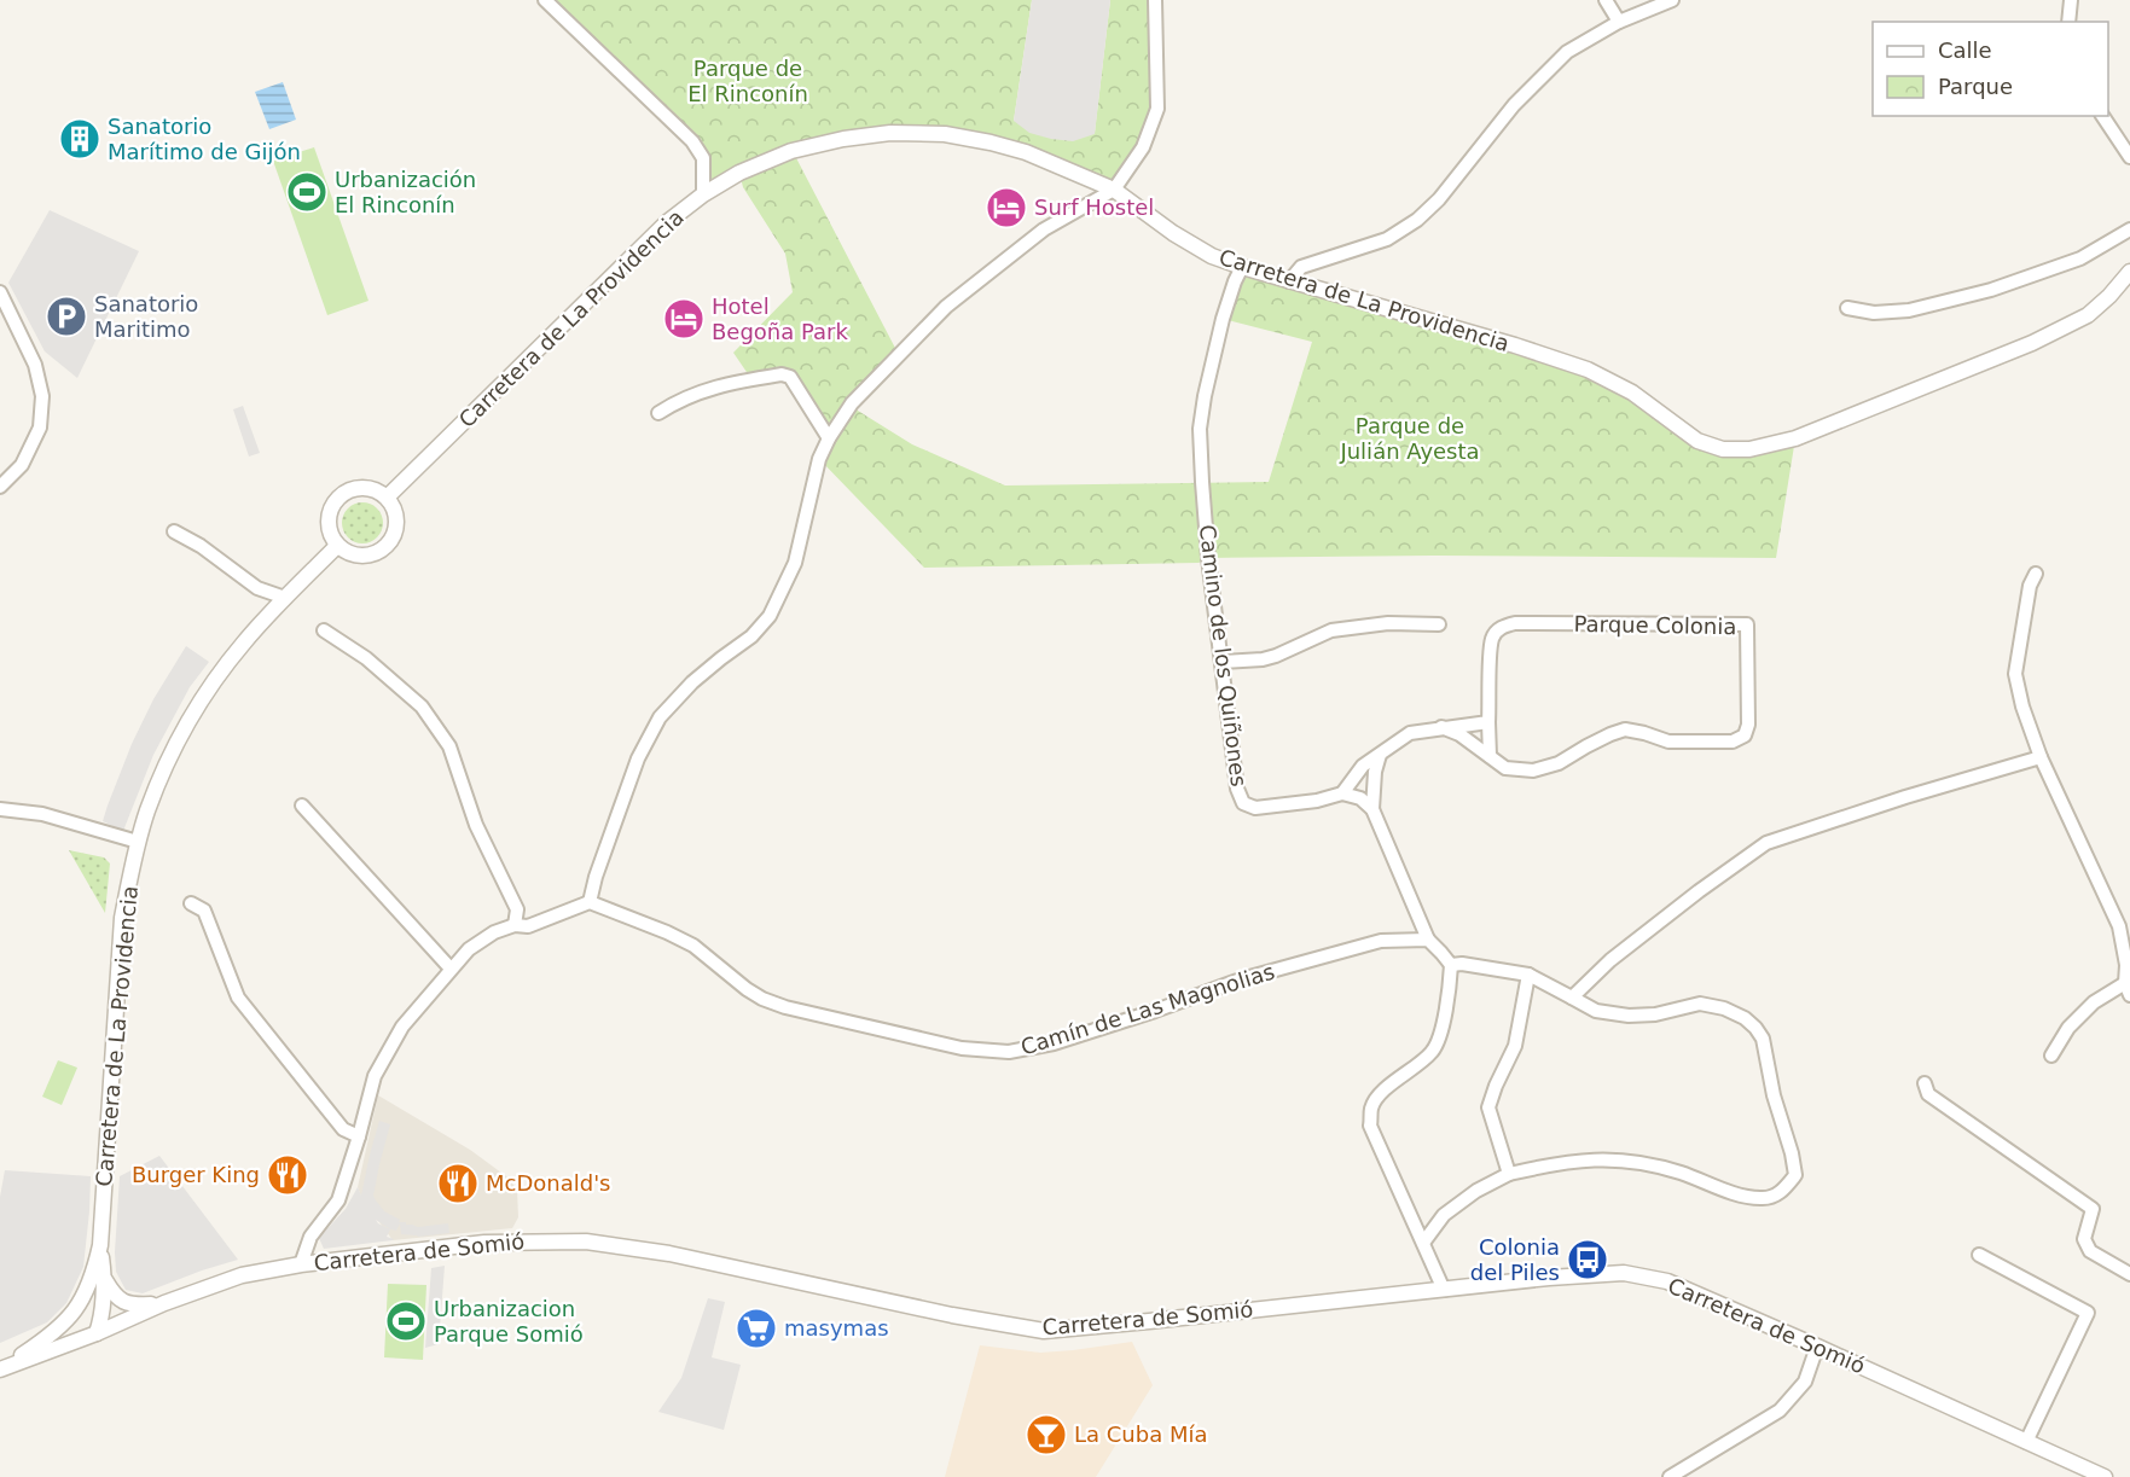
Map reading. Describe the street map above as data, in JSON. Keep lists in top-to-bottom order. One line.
{"streets":{"street":["Carretera de La Providencia","Parque Colonia","Camino de los Quiñones","Camín de Las Magnolias","Carretera de Somió"]},"crossings":[["Carretera de La Providencia","Camino de los Quiñones"],["Carretera de La Providencia","Carretera de Somió"]],"parks":["Parque de El Rinconín","Parque de Julián Ayesta"],"places":{"building":["Sanatorio Marítimo de Gijón"],"sports":["Urbanización El Rinconín","Urbanizacion Parque Somió"],"hotel":["Surf Hostel","Hotel Begoña Park"],"parking":["Sanatorio Maritimo"],"restaurant":["Burger King","McDonald's"],"bus stop":["Colonia del Piles"],"supermarket":["masymas"],"bar":["La Cuba Mía"]},"legend":["Calle","Parque"]}
